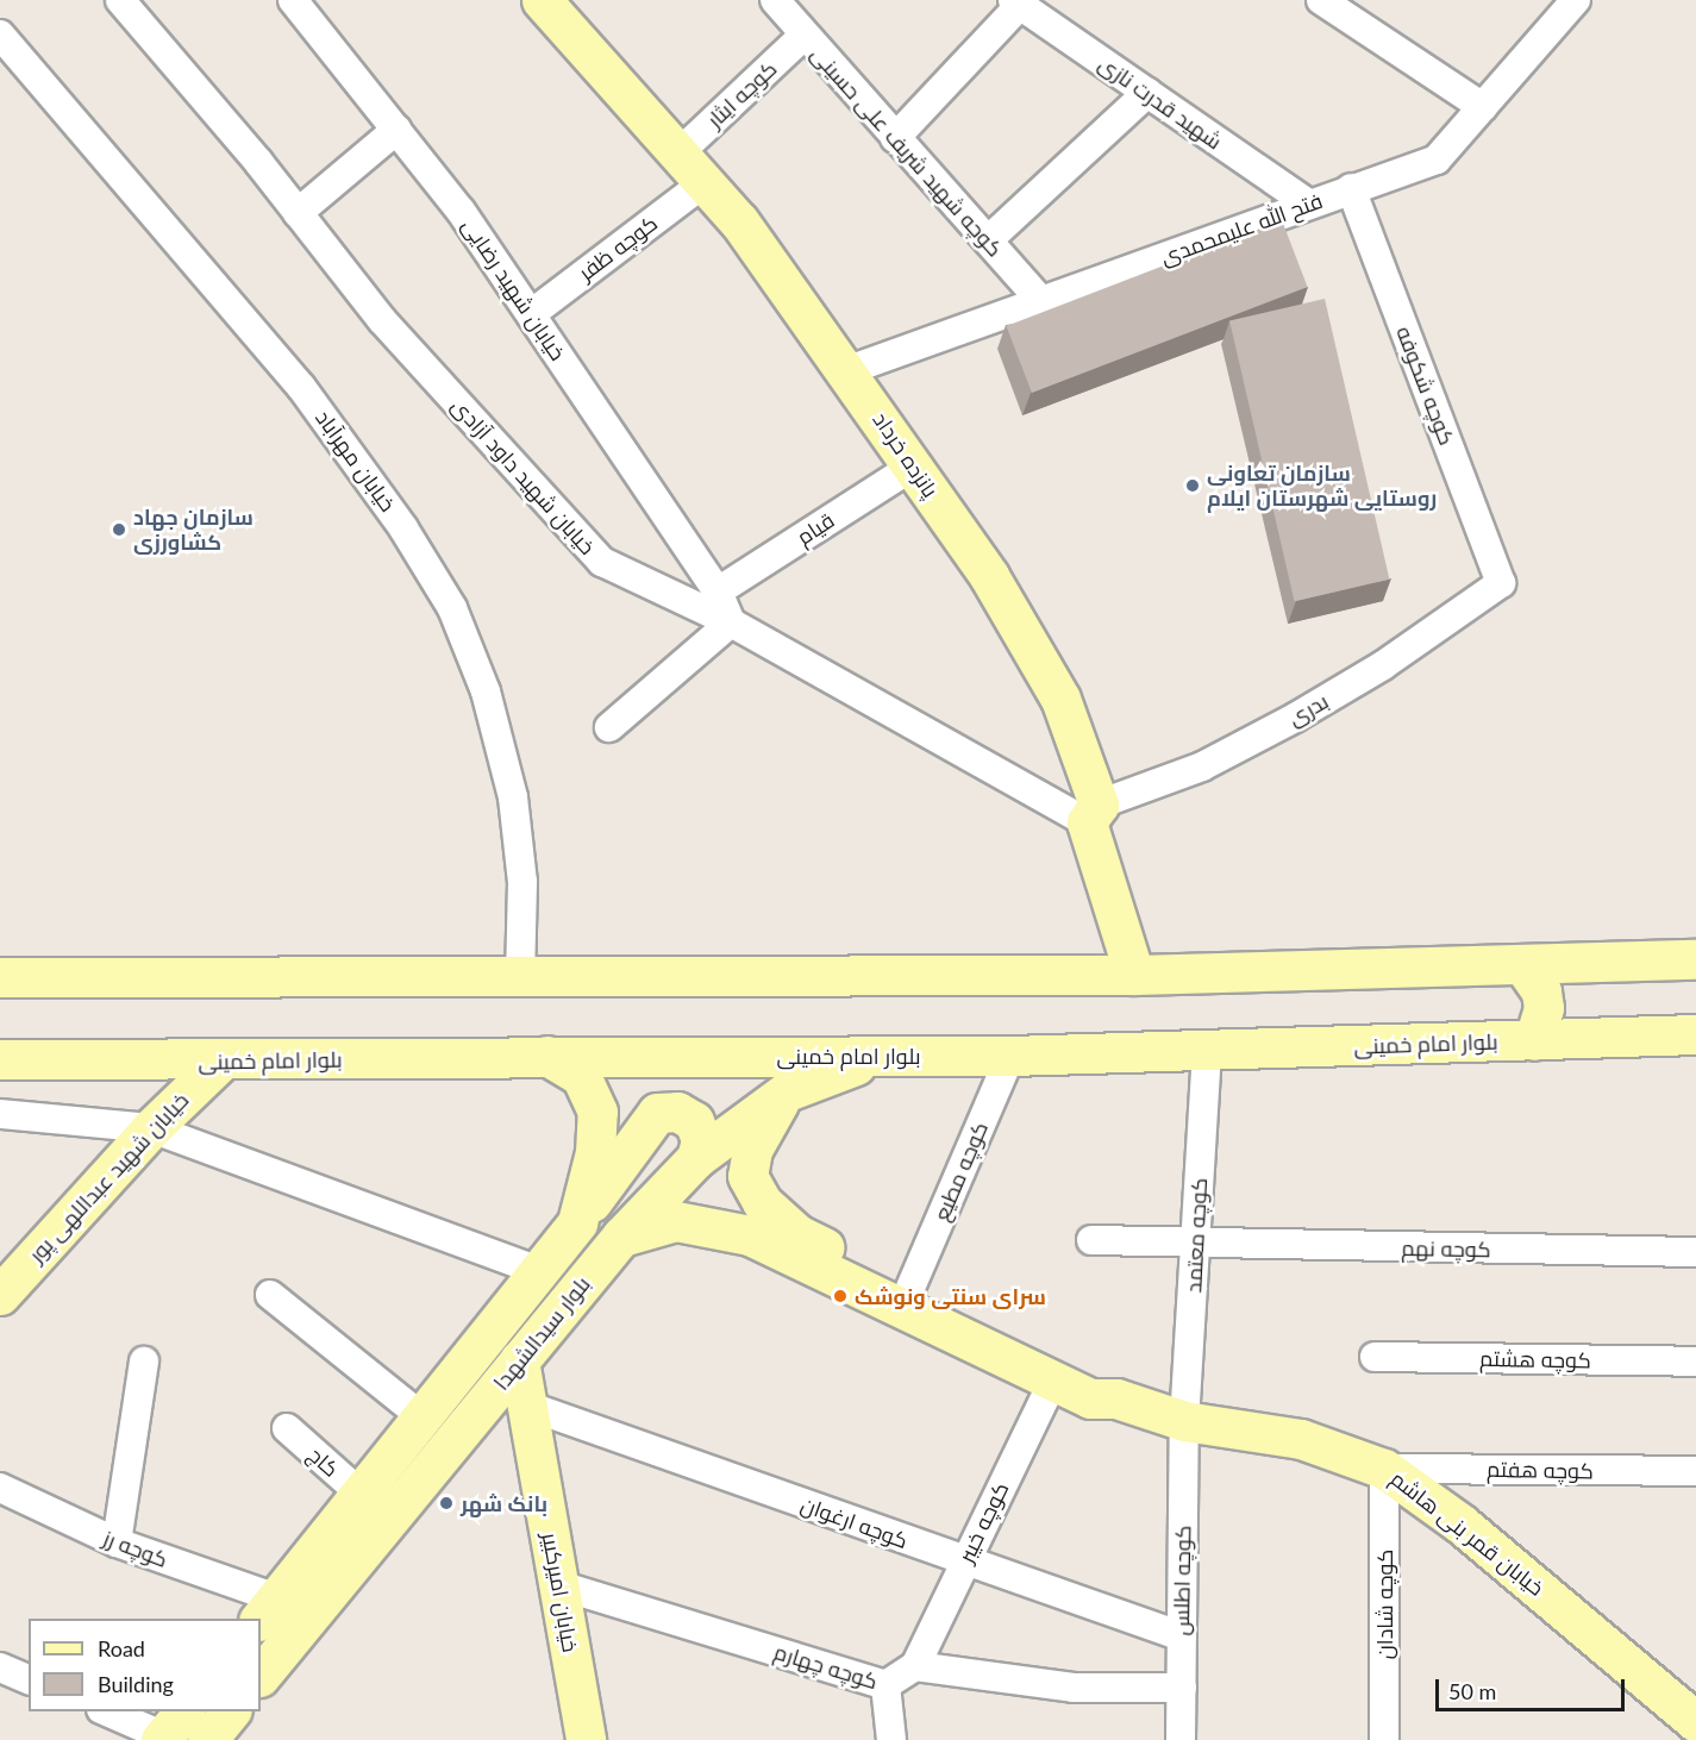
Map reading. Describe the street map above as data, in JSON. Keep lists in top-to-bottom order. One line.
{"streets":{"street":["کوچه ایثار","شهید قدرت نازی","کوچه شهید شریف علی حسینی","فتح الله علیمحمدی","کوچه ظفر","خیابان شهید رضایی","کوچه شکوفه","پانزده خرداد","خیابان مهرآباد","خیابان شهید داود آزادی","قیام","بدری","بلوار امام خمینی","کوچه مطیع","خیابان شهید عبداللهی پور","کوچه معتمد","کوچه نهم","بلوار سیدالشهدا","کوچه هشتم","کاج","کوچه هفتم","کوچه ارغوان","کوچه خیبر","خیابان قمر بنی هاشم","کوچه رز","کوچه اطلس","خیابان امیرکبیر","کوچه شادان","کوچه چهارم"]},"crossings":[["کوچه ایثار","کوچه شهید شریف علی حسینی"],["کوچه ایثار","پانزده خرداد"],["شهید قدرت نازی","فتح الله علیمحمدی"],["کوچه شهید شریف علی حسینی","فتح الله علیمحمدی"],["فتح الله علیمحمدی","کوچه شکوفه"],["فتح الله علیمحمدی","پانزده خرداد"],["کوچه ظفر","خیابان شهید رضایی"],["کوچه ظفر","پانزده خرداد"],["خیابان شهید رضایی","خیابان شهید داود آزادی"],["خیابان شهید رضایی","قیام"],["کوچه شکوفه","بدری"],["پانزده خرداد","خیابان شهید داود آزادی"],["پانزده خرداد","قیام"],["پانزده خرداد","بدری"],["خیابان شهید داود آزادی","بدری"],["بلوار امام خمینی","کوچه مطیع"],["بلوار امام خمینی","خیابان شهید عبداللهی پور"],["بلوار امام خمینی","کوچه معتمد"],["بلوار امام خمینی","بلوار سیدالشهدا"],["کوچه مطیع","خیابان قمر بنی هاشم"],["کوچه معتمد","کوچه نهم"],["کوچه معتمد","خیابان قمر بنی هاشم"],["کوچه معتمد","کوچه اطلس"],["بلوار سیدالشهدا","کاج"],["بلوار سیدالشهدا","خیابان قمر بنی هاشم"],["بلوار سیدالشهدا","کوچه رز"],["بلوار سیدالشهدا","خیابان امیرکبیر"],["کوچه هفتم","خیابان قمر بنی هاشم"],["کوچه هفتم","کوچه شادان"],["کوچه ارغوان","کوچه خیبر"],["کوچه ارغوان","کوچه اطلس"],["کوچه ارغوان","خیابان امیرکبیر"],["کوچه خیبر","خیابان قمر بنی هاشم"],["کوچه خیبر","کوچه چهارم"],["خیابان قمر بنی هاشم","کوچه اطلس"],["خیابان قمر بنی هاشم","کوچه شادان"],["خیابان امیرکبیر","کوچه چهارم"]],"places":["سازمان تعاونی روستایی شهرستان ایلام","سازمان جهاد کشاورزی","سرای سنتی ونوشک","بانک شهر"],"legend":["Road","Building"],"scale_bar":"50 m"}
